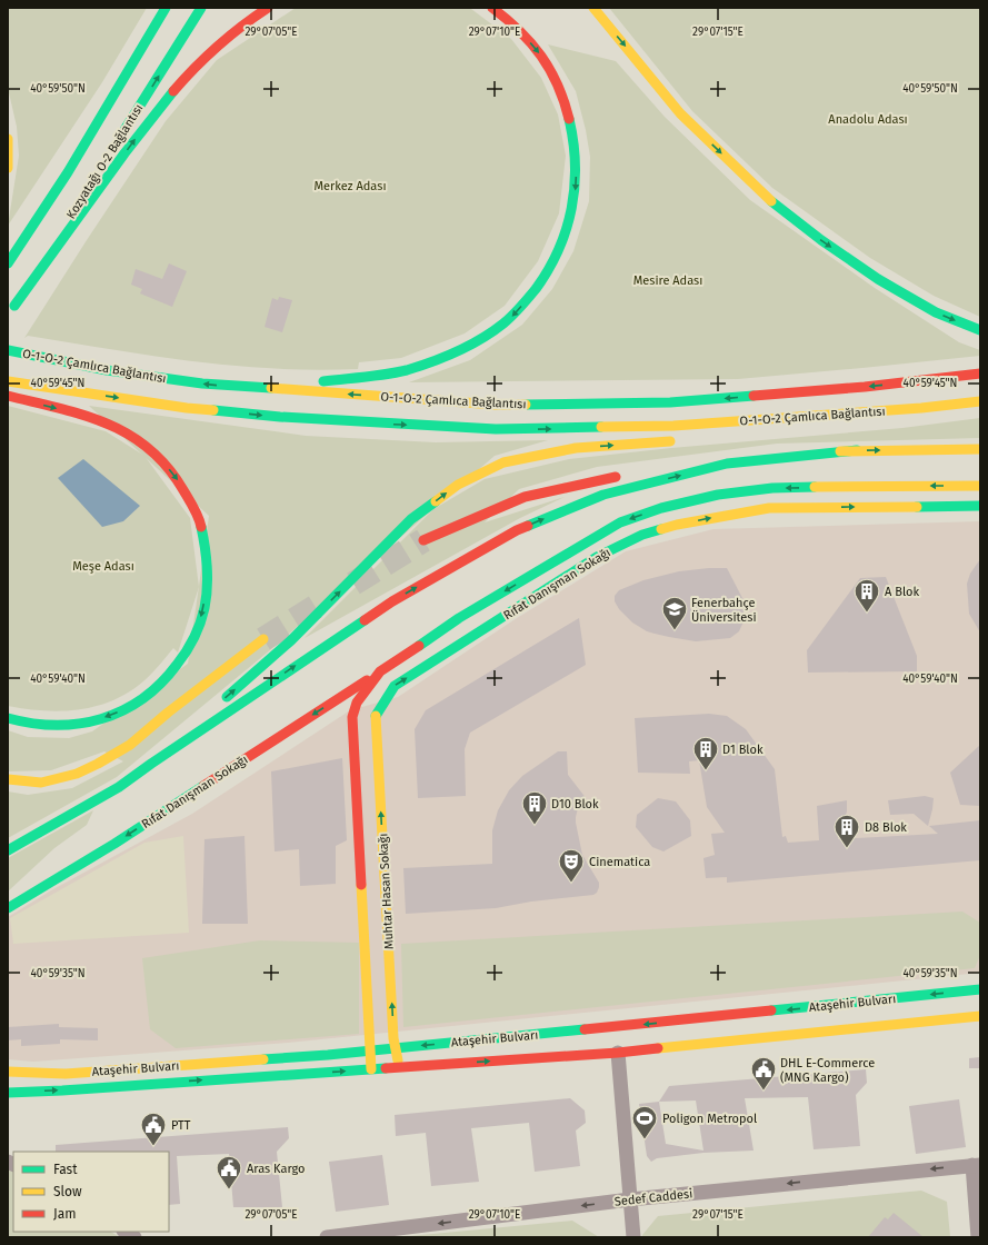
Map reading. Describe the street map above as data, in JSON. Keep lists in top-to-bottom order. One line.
{"streets":{"main road":["Kozyatağı O-2 Bağlantısı","O-1-O-2 Çamlıca Bağlantısı","Rıfat Danışman Sokağı","Muhtar Hasan Sokağı","Ataşehir Bulvarı"],"street":["Sedef Caddesi"]},"crossings":[["Rıfat Danışman Sokağı","Muhtar Hasan Sokağı"],["Muhtar Hasan Sokağı","Ataşehir Bulvarı"]],"one_way":["Sedef Caddesi"],"parks":["Anadolu Adası","Merkez Adası","Mesire Adası","Meşe Adası"],"places":{"building":["A Blok","D1 Blok","D10 Blok","D8 Blok"],"school or university":["Fenerbahçe Üniversitesi"],"theatre":["Cinematica"],"public building":["DHL E-Commerce (MNG Kargo)","PTT","Aras Kargo"],"sports":["Poligon Metropol"]},"legend":["Fast","Slow","Jam"],"coordinates":["29°07'05\"E","29°07'10\"E","29°07'15\"E","40°59'50\"N","40°59'45\"N","40°59'40\"N","40°59'35\"N"]}
